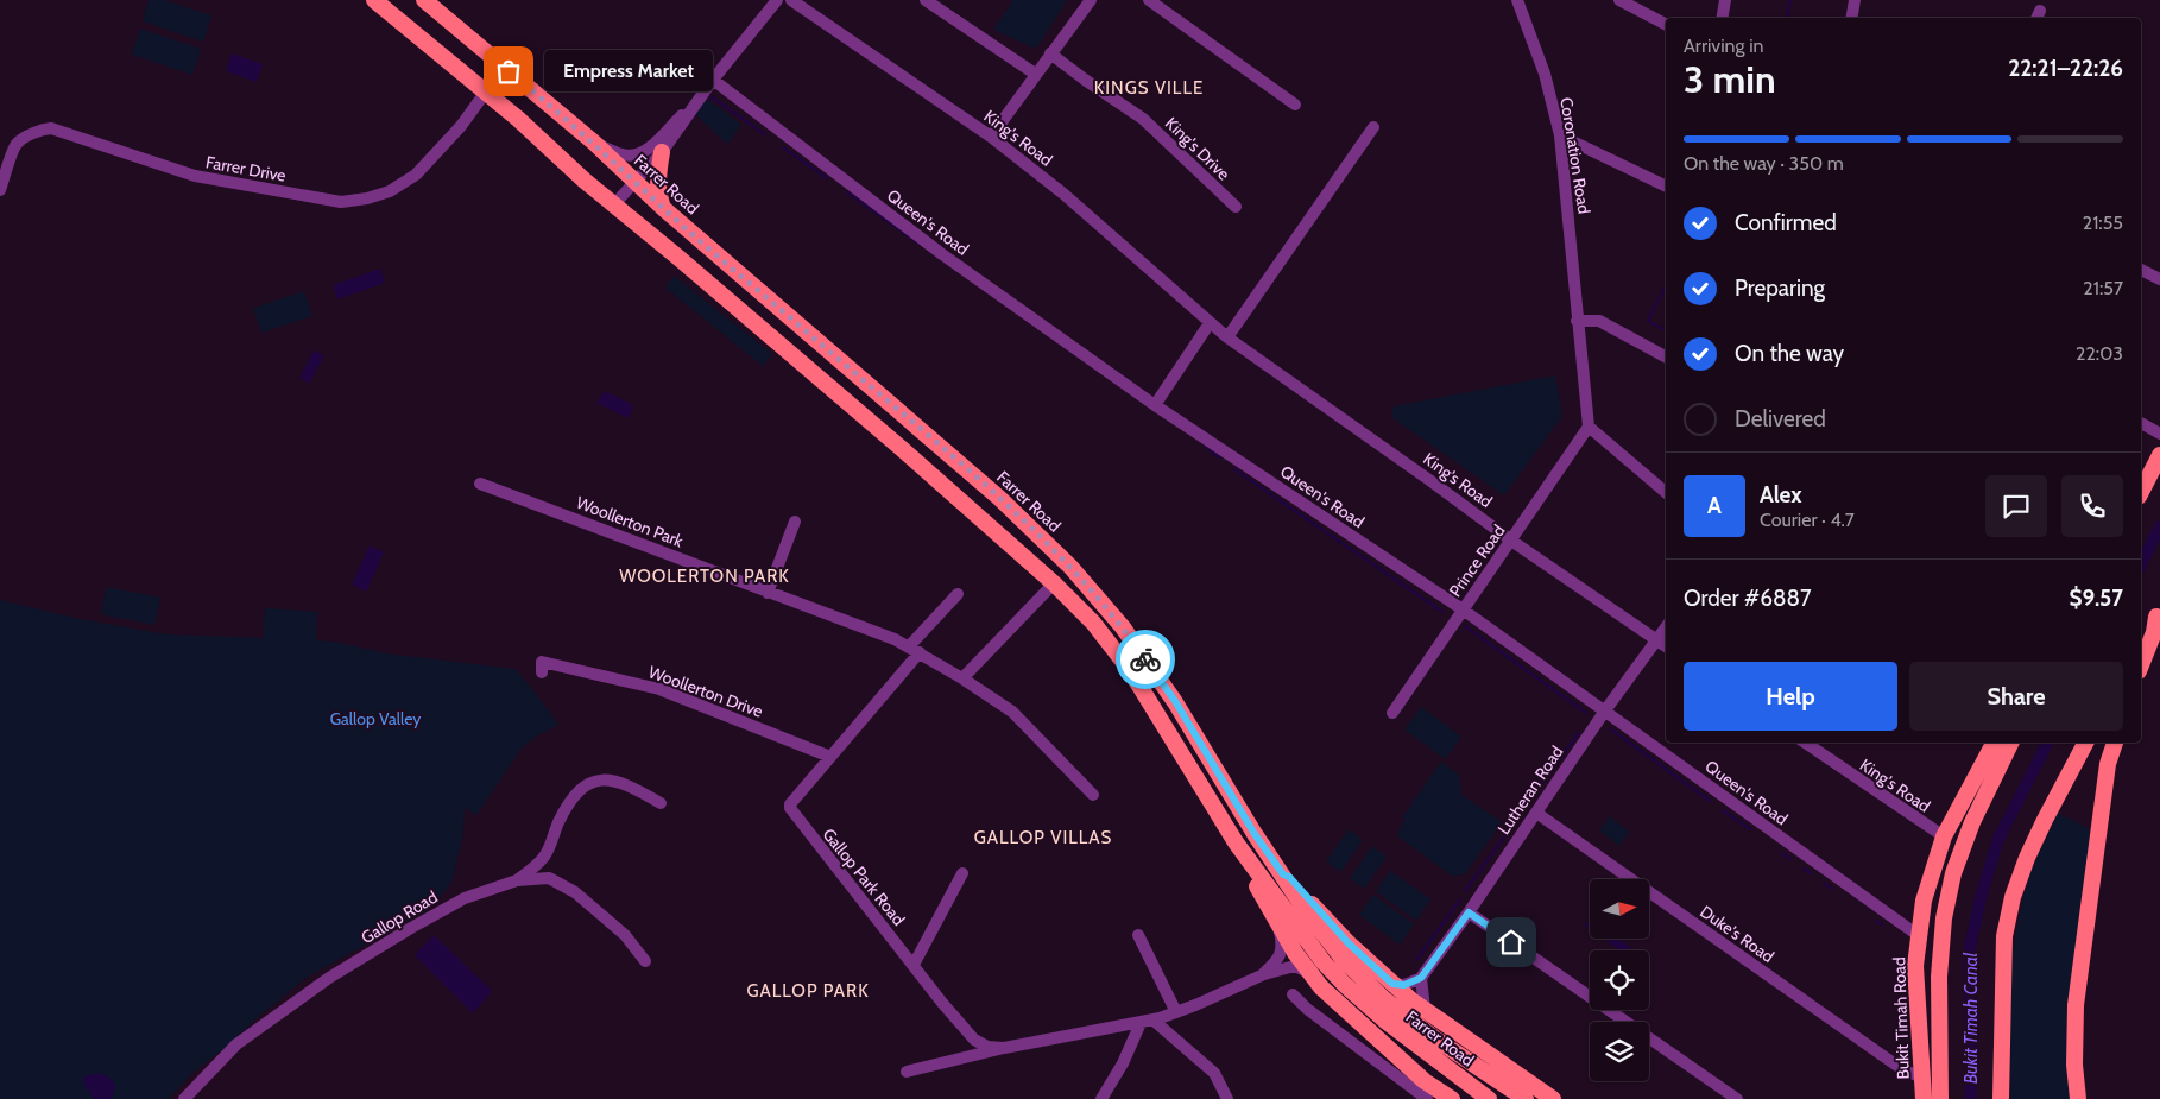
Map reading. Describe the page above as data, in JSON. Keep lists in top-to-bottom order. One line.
{"streets":{"highway":["Farrer Road","Bukit Timah Road"],"street":["King's Road","King's Drive","Coronation Road","Farrer Drive","Queen's Road","Woollerton Park","Prince Road","Woollerton Drive","Lutheran Road","Gallop Park Road","Gallop Road","Duke's Road"]},"crossings":[["King's Road","Prince Road"],["King's Road","Lutheran Road"],["King's Road","Bukit Timah Road"],["Coronation Road","Prince Road"],["Farrer Drive","Farrer Road"],["Queen's Road","Prince Road"],["Queen's Road","Lutheran Road"],["Queen's Road","Bukit Timah Road"],["Woollerton Drive","Gallop Park Road"],["Lutheran Road","Duke's Road"],["Duke's Road","Bukit Timah Road"]],"districts":["KINGS VILLE","WOOLERTON PARK","GALLOP VILLAS","GALLOP PARK"],"water":["Bukit Timah Canal"],"parks":["Gallop Valley"],"places":["Empress Market"],"north":"right","page":{"heading":["3 min","Arriving in","22:21–22:26"],"panel":["Alex","Courier · 4.7","Order #6887","$9.57"],"bubble":"Empress Market","bar":"On the way · 350 m","list":[["Confirmed","21:55"],["Preparing","21:57"],["On the way","22:03"],"Delivered"],"round":"A","buttons":["Help","Share"]}}
